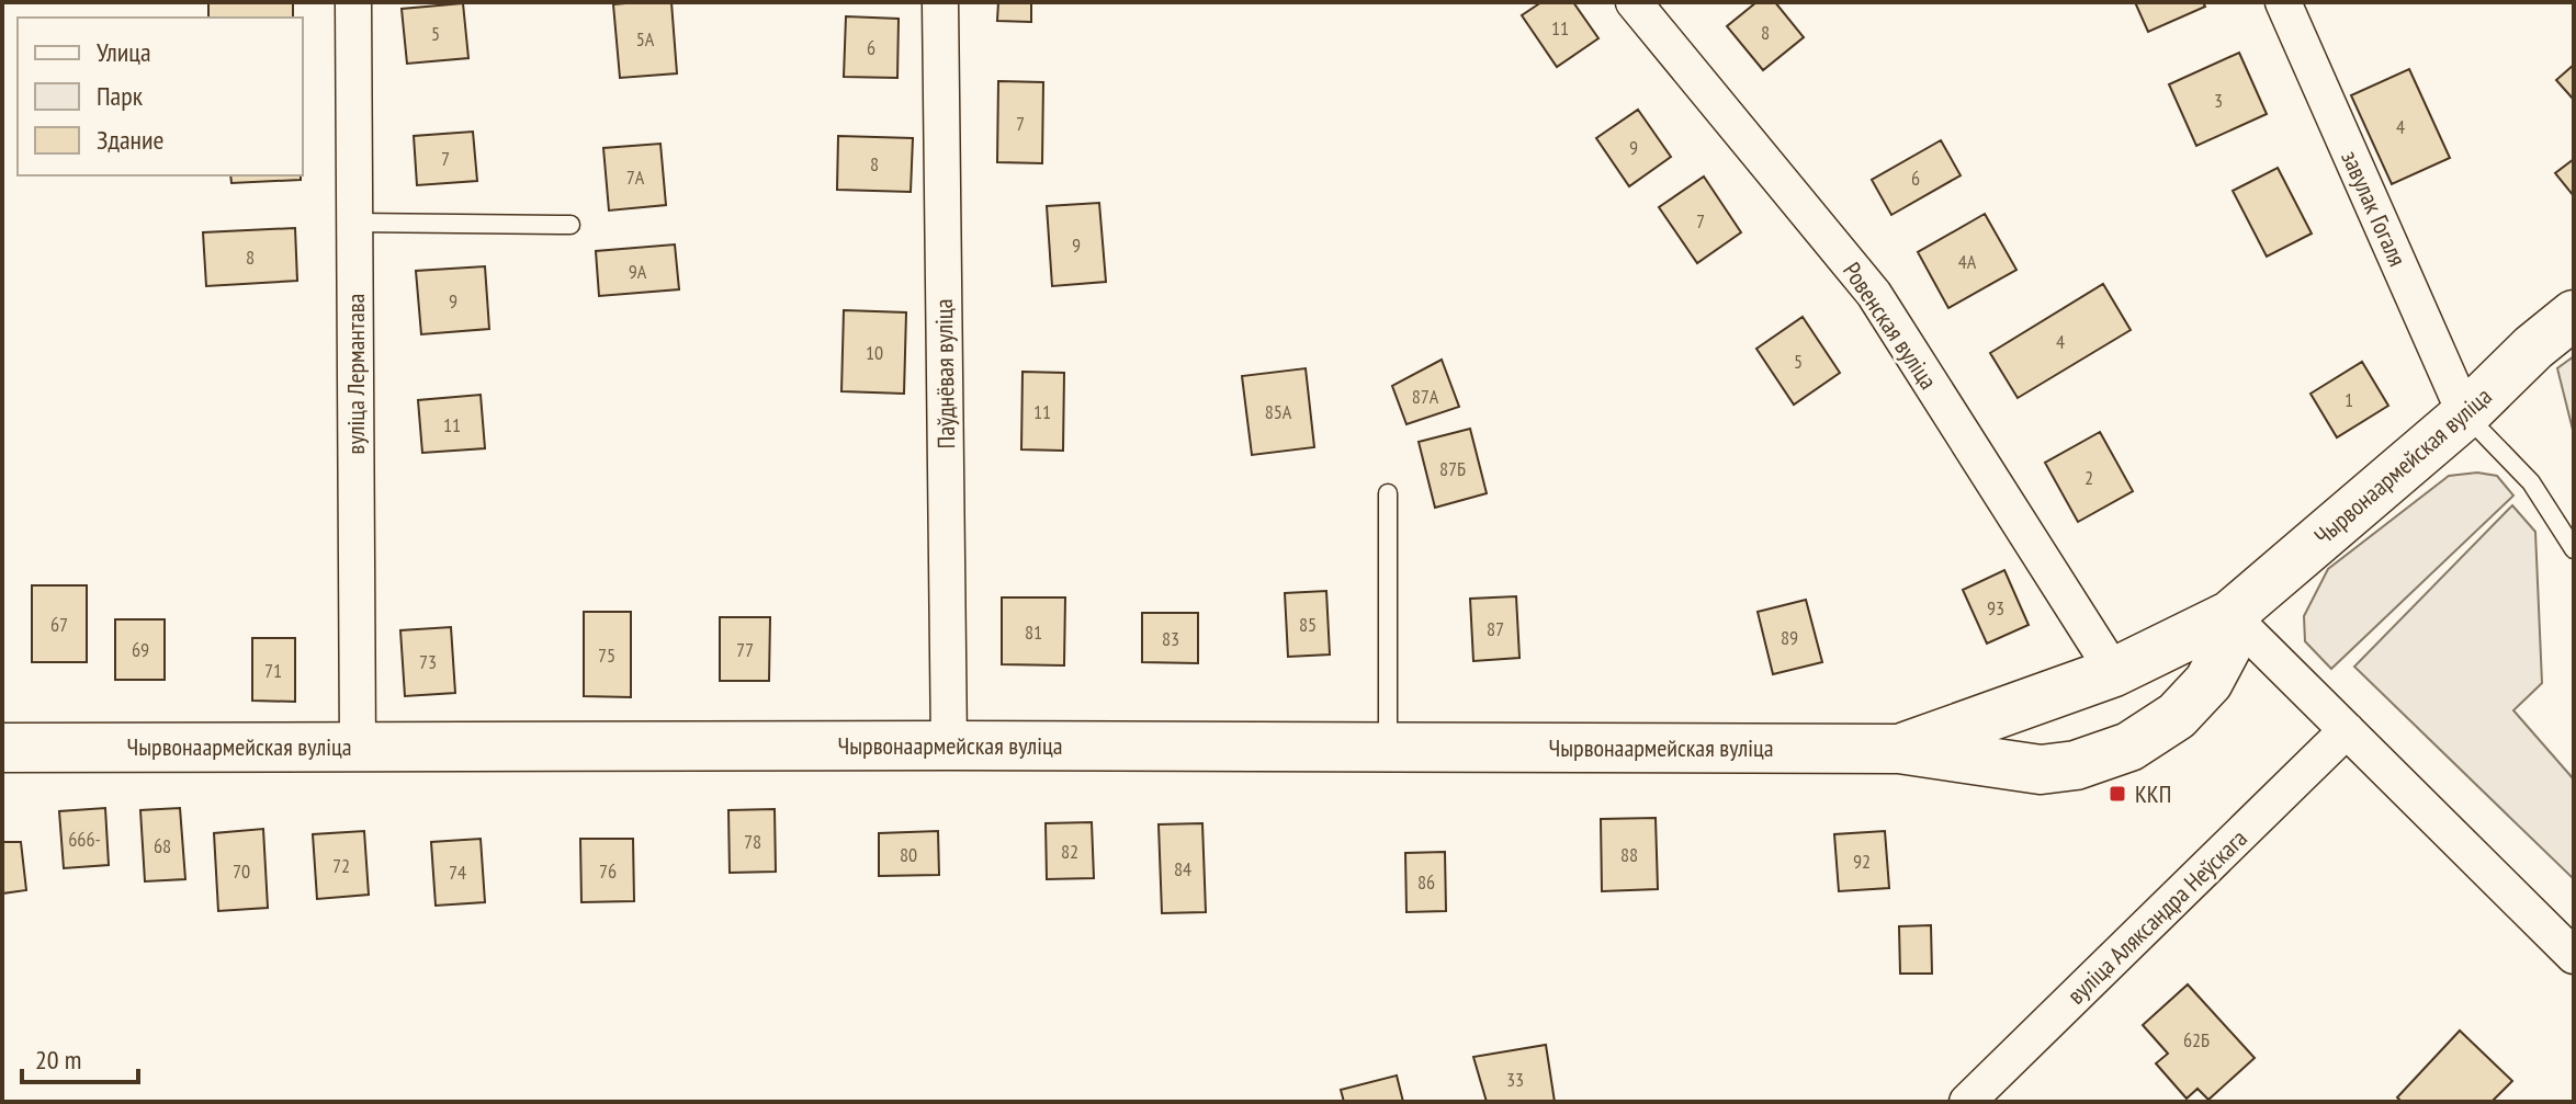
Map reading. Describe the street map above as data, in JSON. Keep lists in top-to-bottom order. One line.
{"streets":{"main road":["Чырвонаармейская вуліца"],"street":["завулак Гогаля","Ровенская вуліца","вуліца Лермантава","Паўднёвая вуліца","вуліца Аляксандра Неўскага"]},"crossings":[["завулак Гогаля","Чырвонаармейская вуліца"],["Ровенская вуліца","Чырвонаармейская вуліца"],["вуліца Лермантава","Чырвонаармейская вуліца"],["Паўднёвая вуліца","Чырвонаармейская вуліца"]],"places":{"transit":["ККП"]},"house_numbers":["11","8","5","5А","6","3","7","4","9","7","8","7А","6","7","9","8","4А","9А","9","4","10","5","87А","1","11","85А","11","87Б","2","93","67","85","87","81","89","83","69","77","75","73","71","666-","78","68","82","80","88","92","72","84","70","76","74","86","62Б","33"],"legend":["Улица","Парк","Здание"],"scale_bar":"20 m"}
